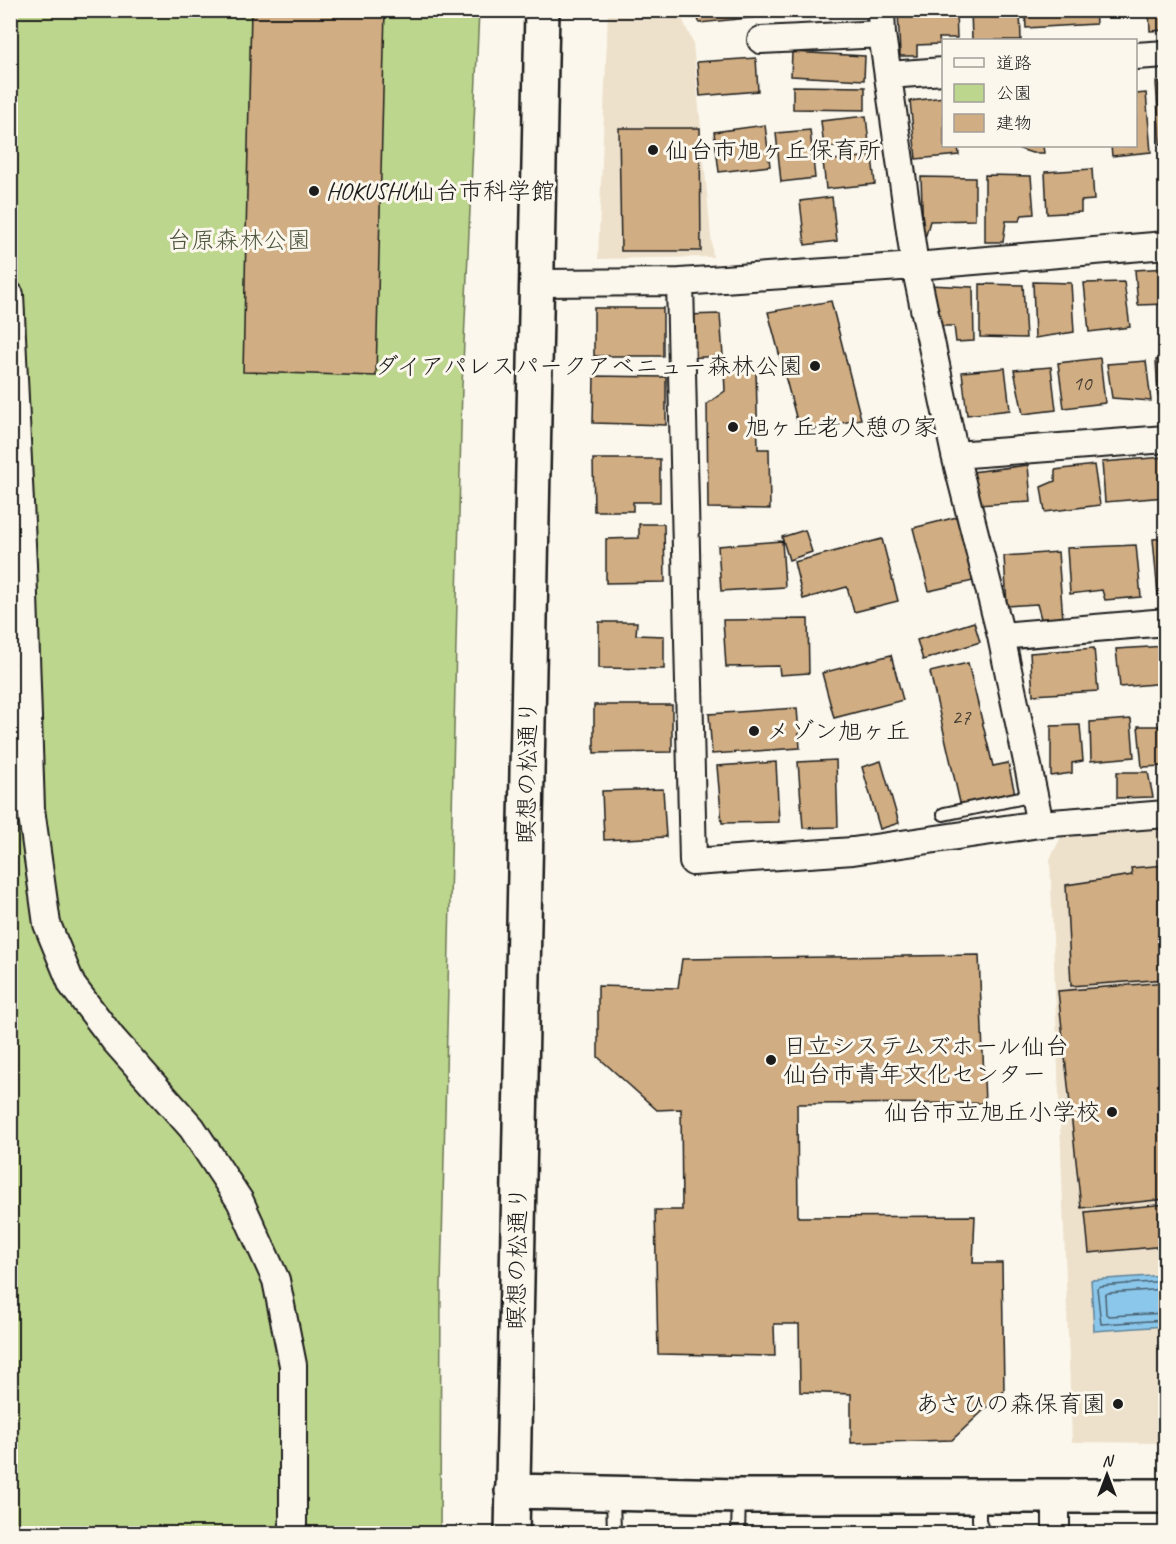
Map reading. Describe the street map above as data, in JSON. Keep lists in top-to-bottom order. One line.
{"streets":{"street":["瞑想の松通り"]},"parks":["台原森林公園"],"places":["仙台市旭ヶ丘保育所","HOKUSHU仙台市科学館","ダイアパレスパークアベニュー森林公園","旭ヶ丘老人憩の家","メゾン旭ヶ丘","日立システムズホール仙台 仙台市青年文化センター","仙台市立旭丘小学校","あさひの森保育園"],"house_numbers":["10","27"],"legend":["道路","公園","建物"],"north":"top"}
